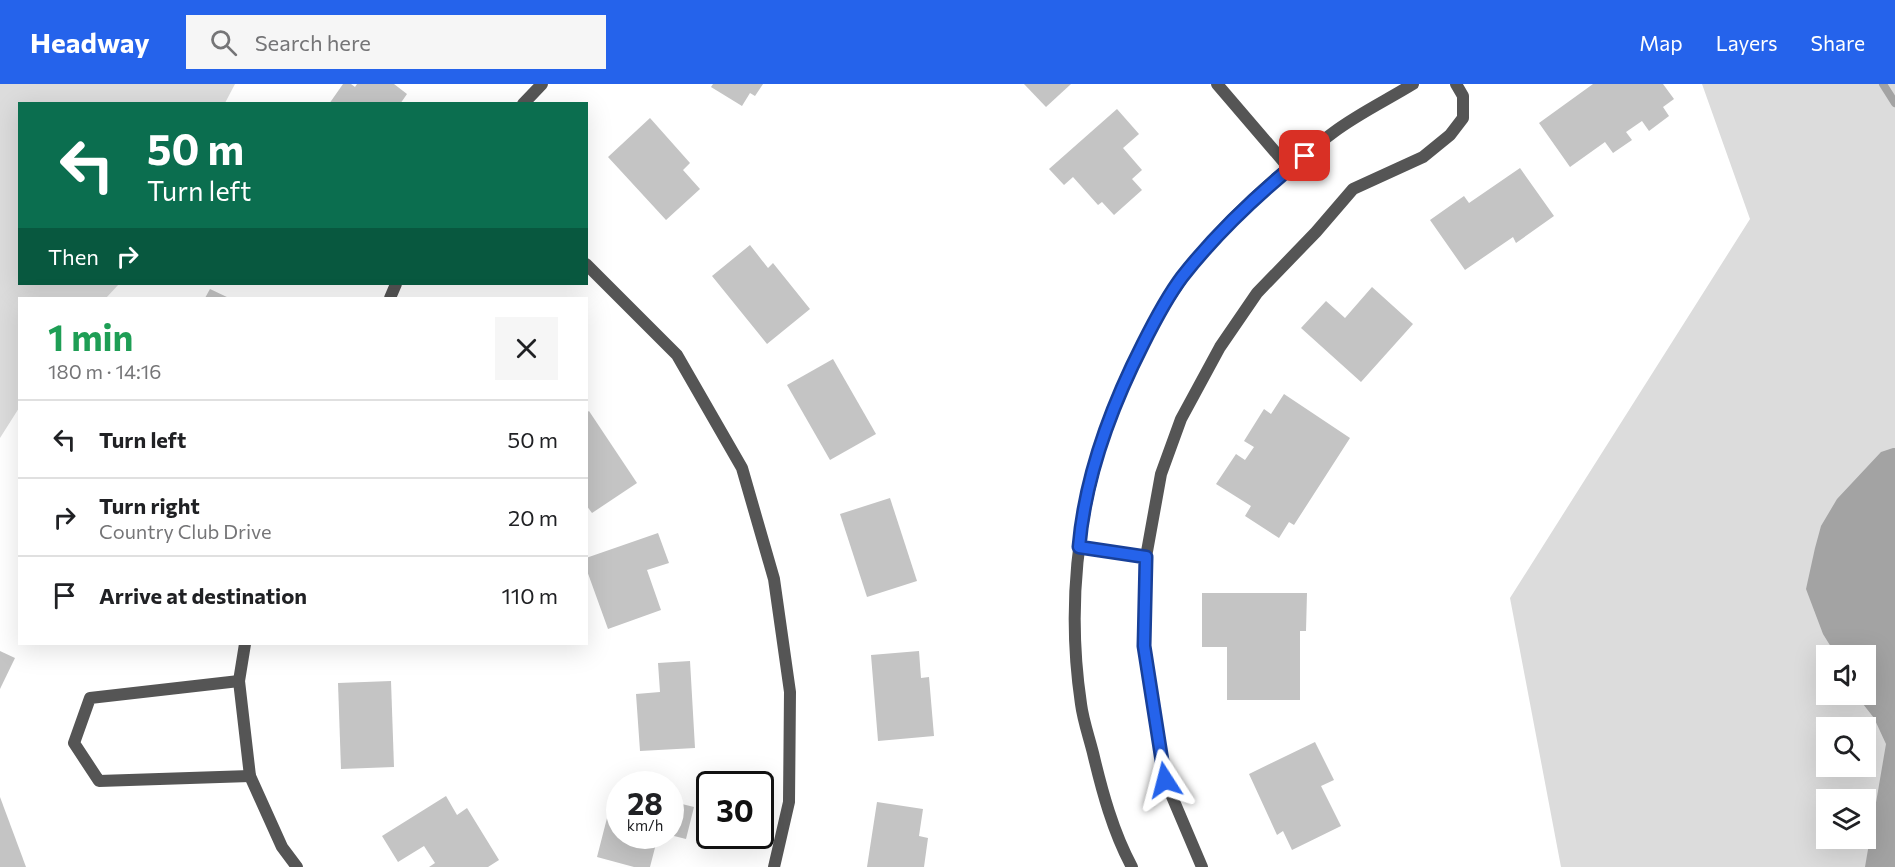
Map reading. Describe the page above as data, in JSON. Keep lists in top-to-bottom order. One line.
{"page":{"header":"Headway","search":"Search here","nav":["Map","Layers","Share"],"turn":["50 m","Turn left"],"then":"Then","heading":["1 min","180 m · 14:16"],"list":[{"name":"Turn left","value":"50 m"},{"name":"Turn right","note":"Country Club Drive","value":"20 m"},{"name":"Arrive at destination","value":"110 m"}],"speed":"28 km/h","limit":"30"}}
